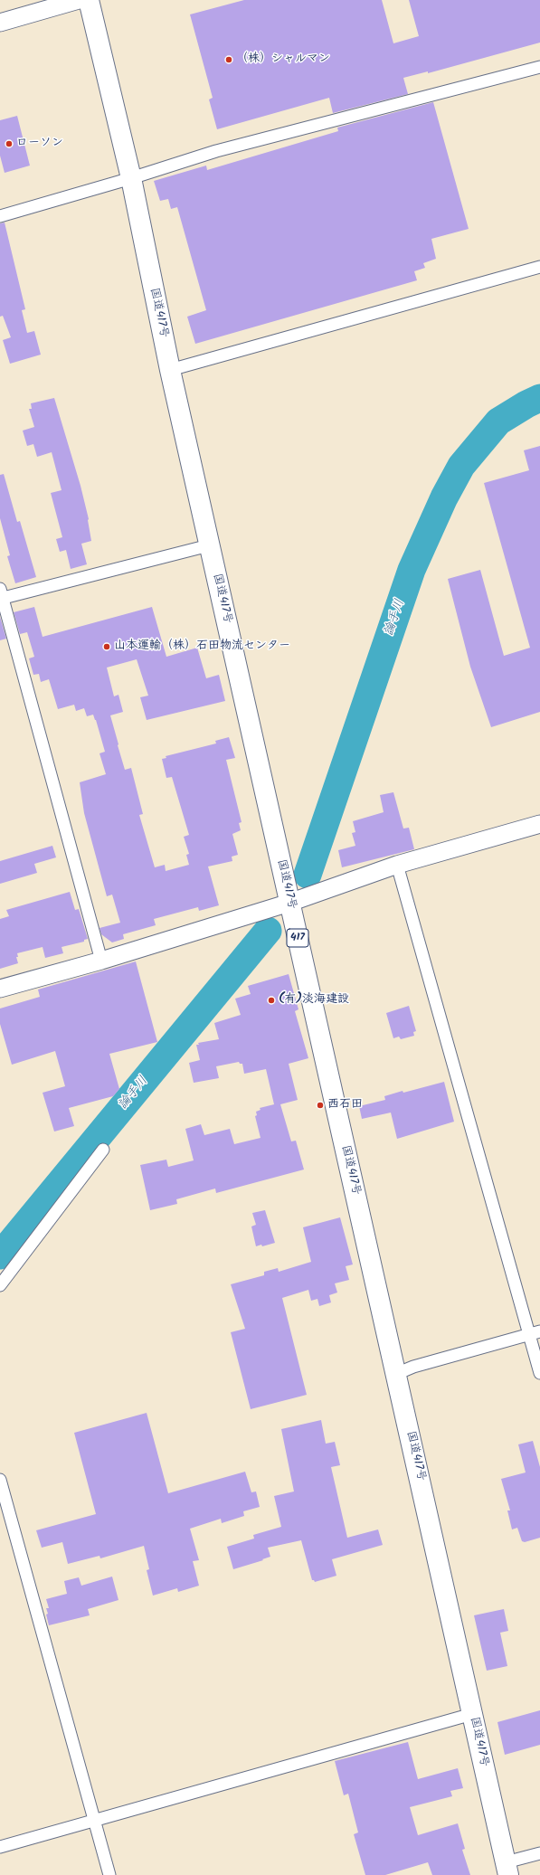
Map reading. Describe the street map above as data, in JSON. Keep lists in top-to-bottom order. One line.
{"streets":{"highway":["国道417号","417"]},"water":["論手川"],"places":["（株）シャルマン","ローソン","山本運輸（株）石田物流センター","(有)淡海建設","西石田"]}
